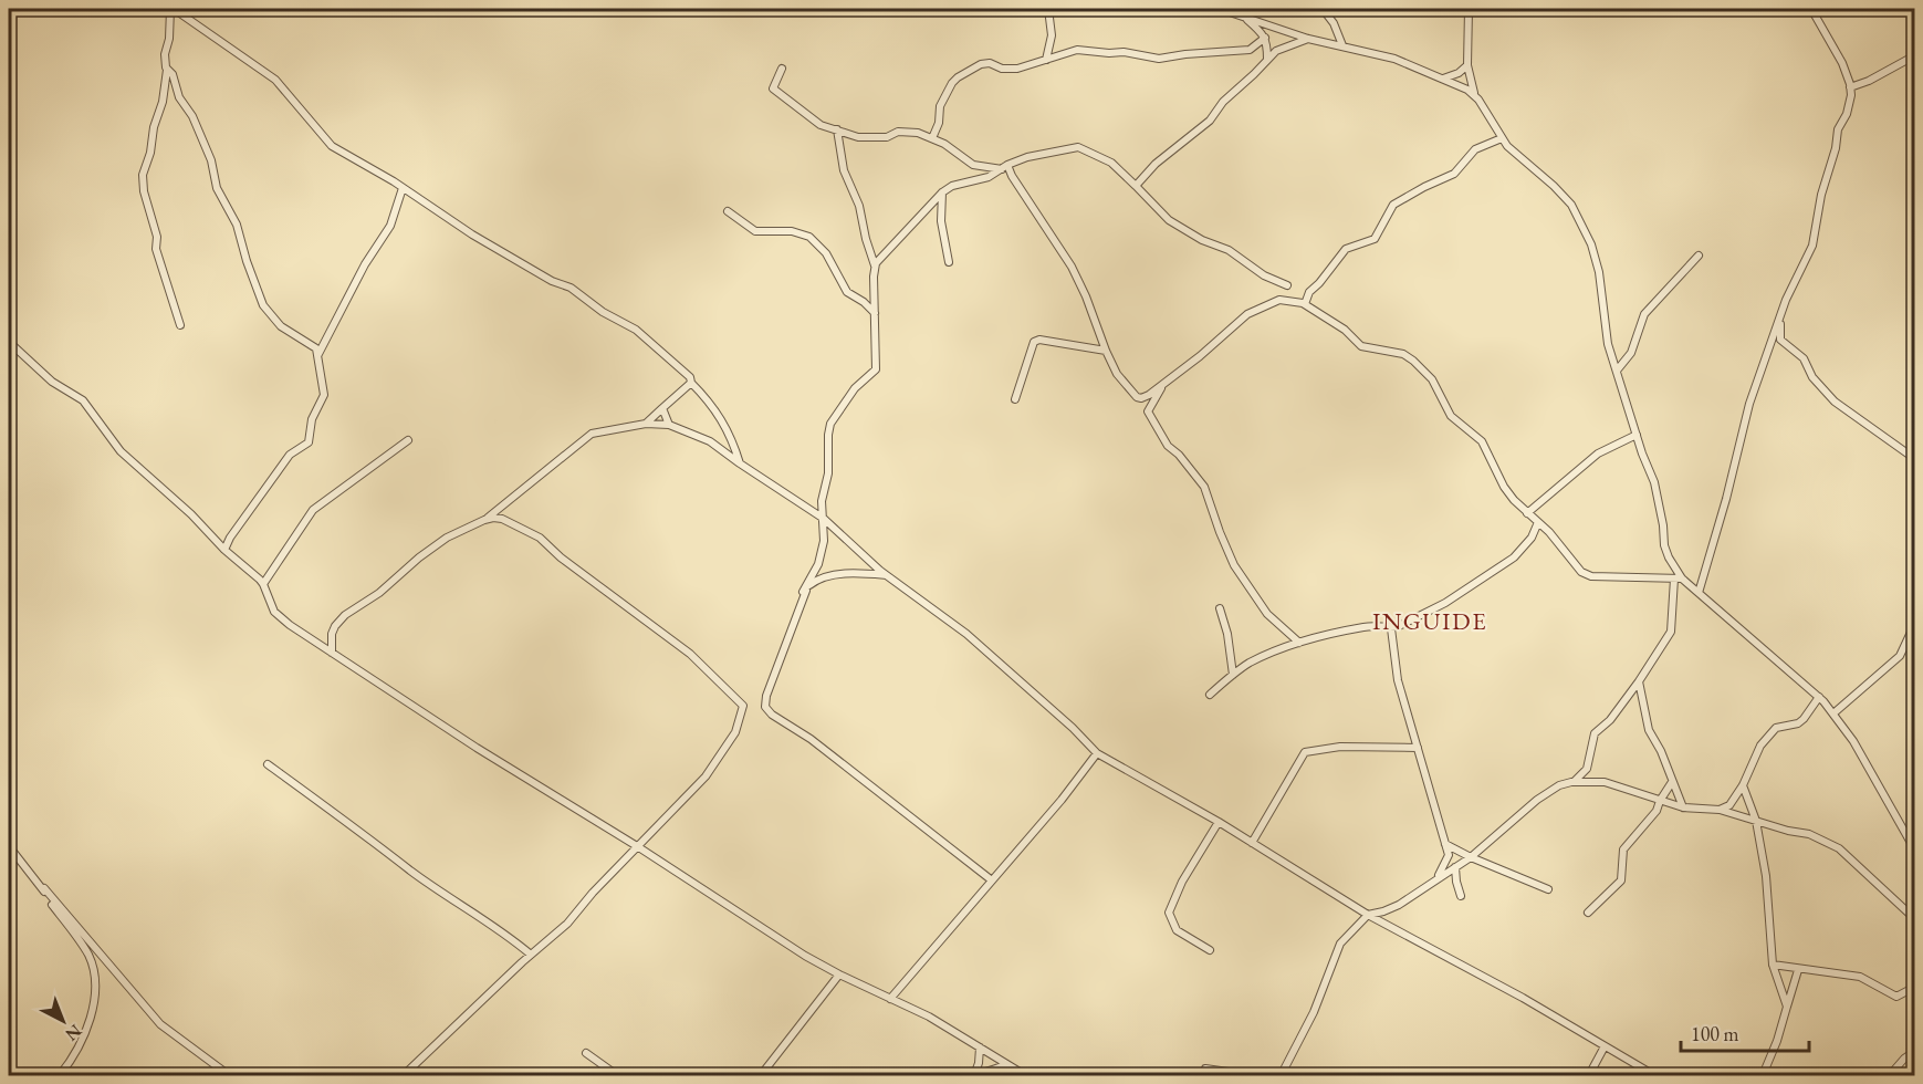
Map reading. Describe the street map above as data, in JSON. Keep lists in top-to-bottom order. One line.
{"districts":["INGUIDE"],"scale_bar":"100 m","north":"bottom right"}
